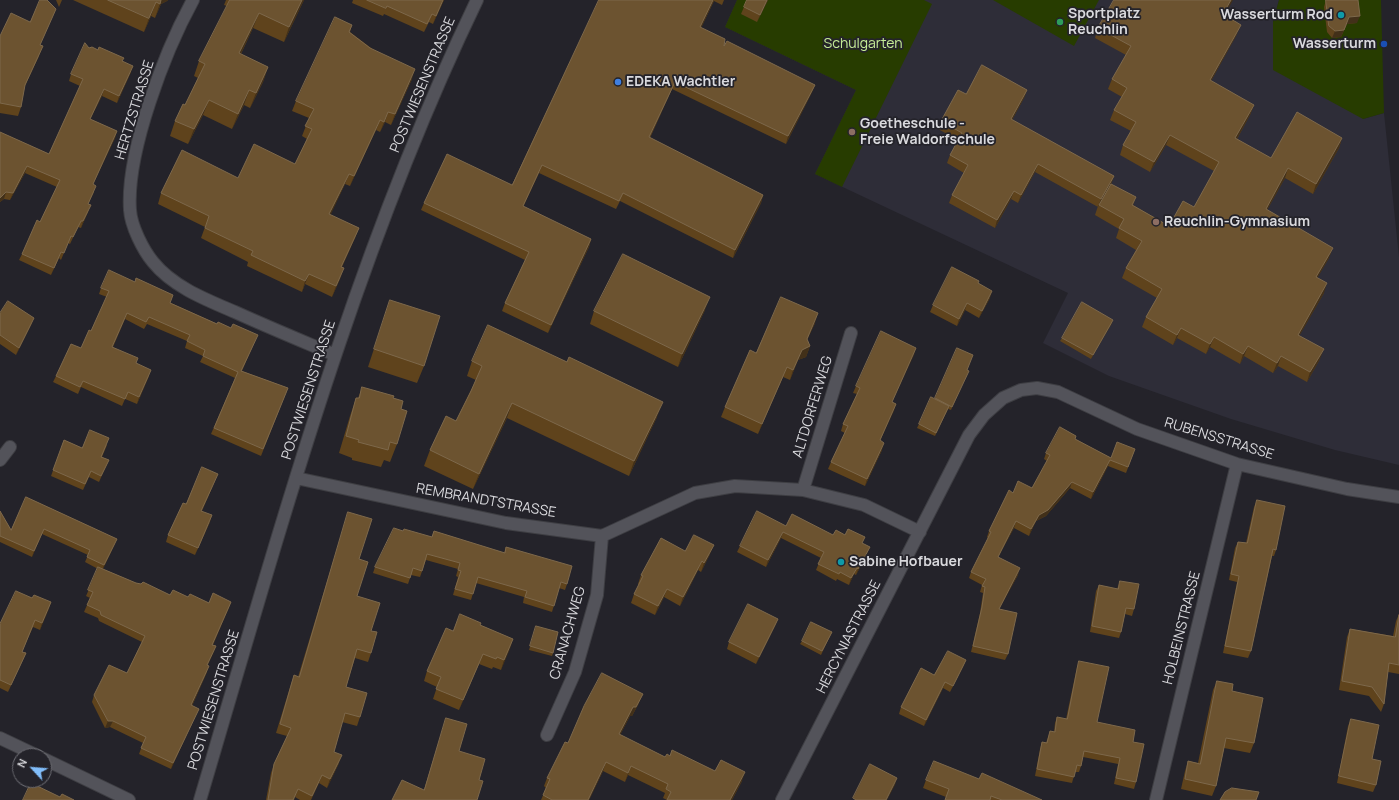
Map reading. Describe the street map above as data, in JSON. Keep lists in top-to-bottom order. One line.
{"streets":{"street":["POSTWIESENSTRASSE","HERTZSTRASSE","ALTDORFERWEG","RUBENSSTRASSE","REMBRANDTSTRASSE","HOLBEINSTRASSE","CRANACHWEG","HERCYNIASTRASSE"]},"crossings":[["POSTWIESENSTRASSE","HERTZSTRASSE"],["POSTWIESENSTRASSE","REMBRANDTSTRASSE"],["RUBENSSTRASSE","HOLBEINSTRASSE"],["RUBENSSTRASSE","HERCYNIASTRASSE"],["REMBRANDTSTRASSE","CRANACHWEG"]],"parks":["Schulgarten"],"places":["Wasserturm Rod","Sportplatz Reuchlin","Wasserturm","EDEKA Wachtler","Goetheschule - Freie Waldorfschule","Reuchlin-Gymnasium","Sabine Hofbauer"],"north":"top left"}
